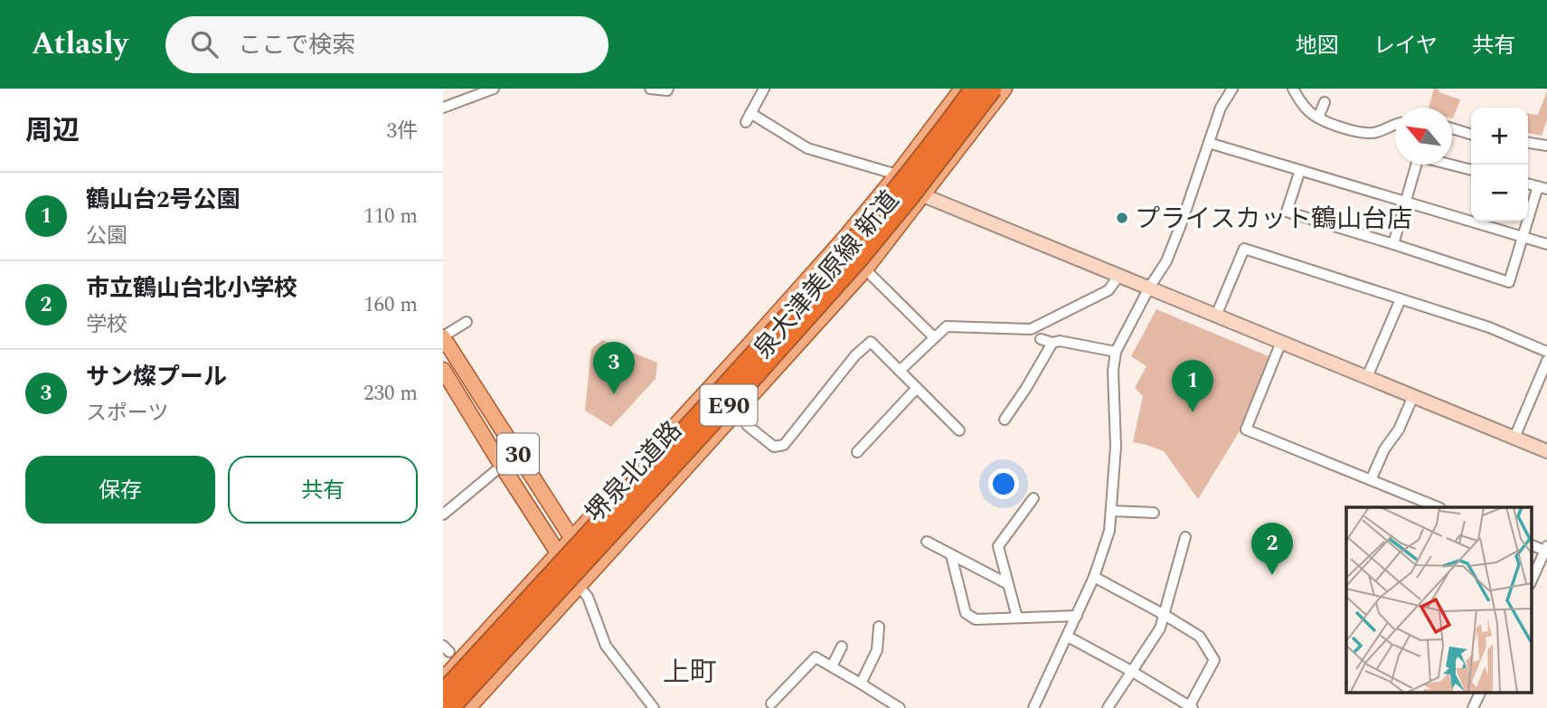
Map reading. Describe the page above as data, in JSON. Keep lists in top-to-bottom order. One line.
{"streets":{"highway":["E90","堺泉北道路"],"main road":["泉大津美原線 新道","30"]},"crossings":[["泉大津美原線 新道","30"]],"districts":["上町"],"places":["プライスカット鶴山台店"],"north":"top left","page":{"header":"Atlasly","search":"ここで検索","nav":["地図","レイヤ","共有"],"heading":["周辺","3件"],"map_buttons":["+","−"],"list":[{"mark":"1","name":"鶴山台2号公園","note":"公園","value":"110 m"},{"mark":"2","name":"市立鶴山台北小学校","note":"学校","value":"160 m"},{"mark":"3","name":"サン燦プール","note":"スポーツ","value":"230 m"}],"pins":["3","1","2"],"buttons":["保存","共有"]}}
